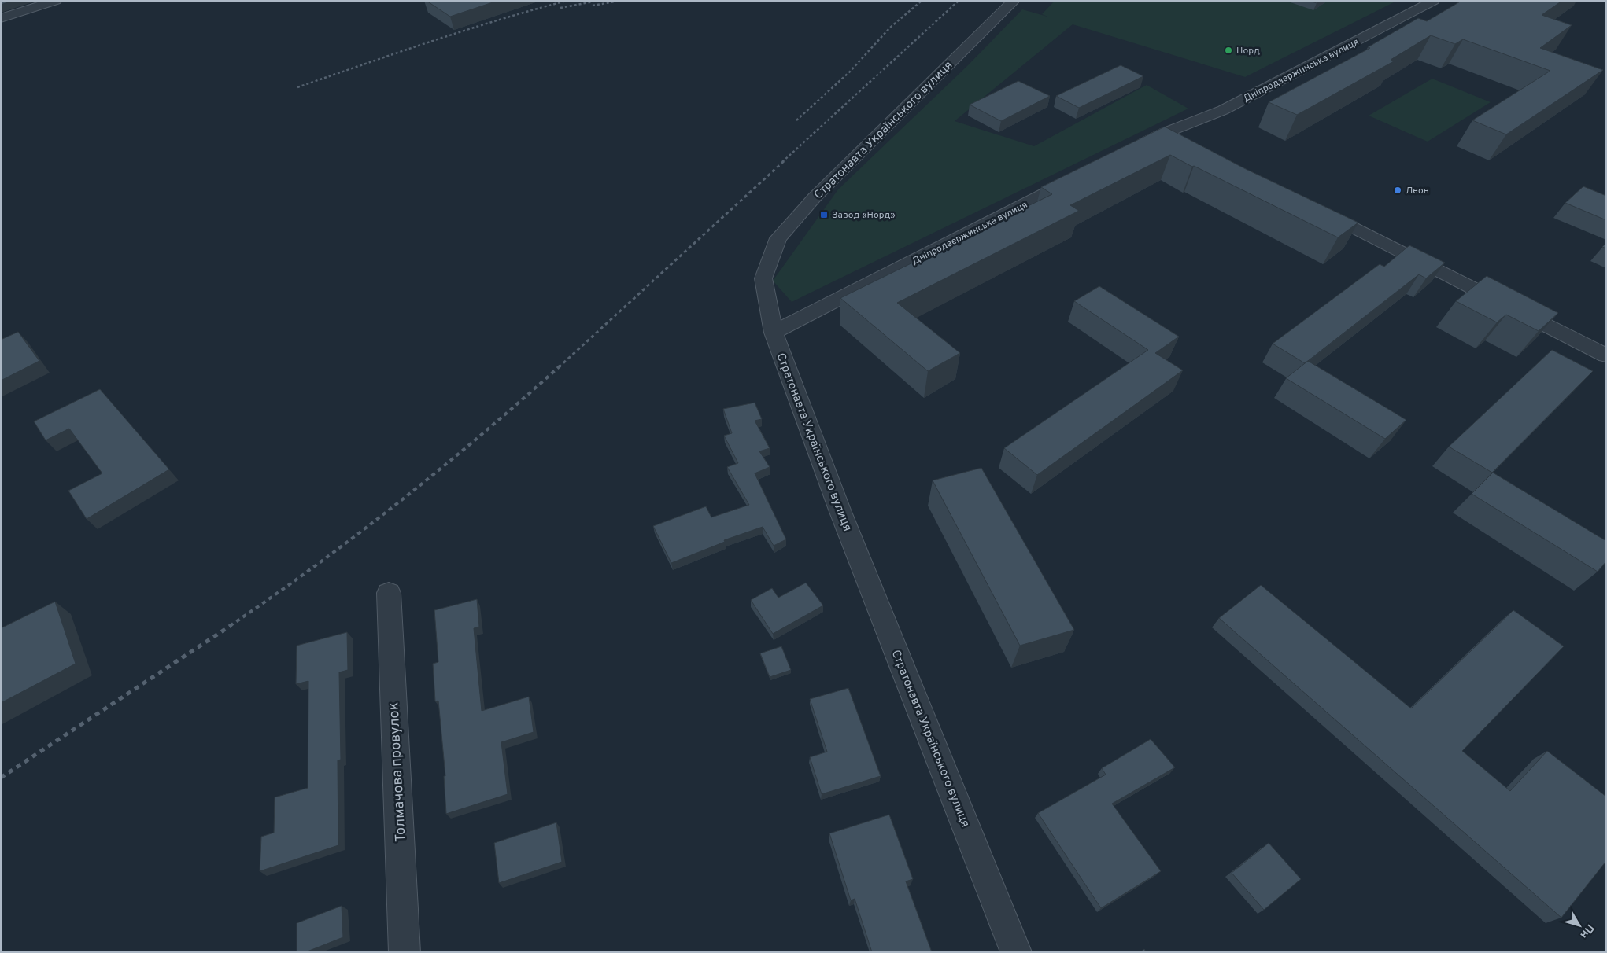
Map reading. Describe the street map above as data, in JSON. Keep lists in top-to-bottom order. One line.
{"streets":{"street":["Дніпродзержинська вулиця","Стратонавта Українського вулиця","Толмачова провулок"]},"crossings":[["Дніпродзержинська вулиця","Стратонавта Українського вулиця"]],"places":{"other":["Норд","Леон"],"transit":["Завод «Норд»"]},"north":"bottom right"}
